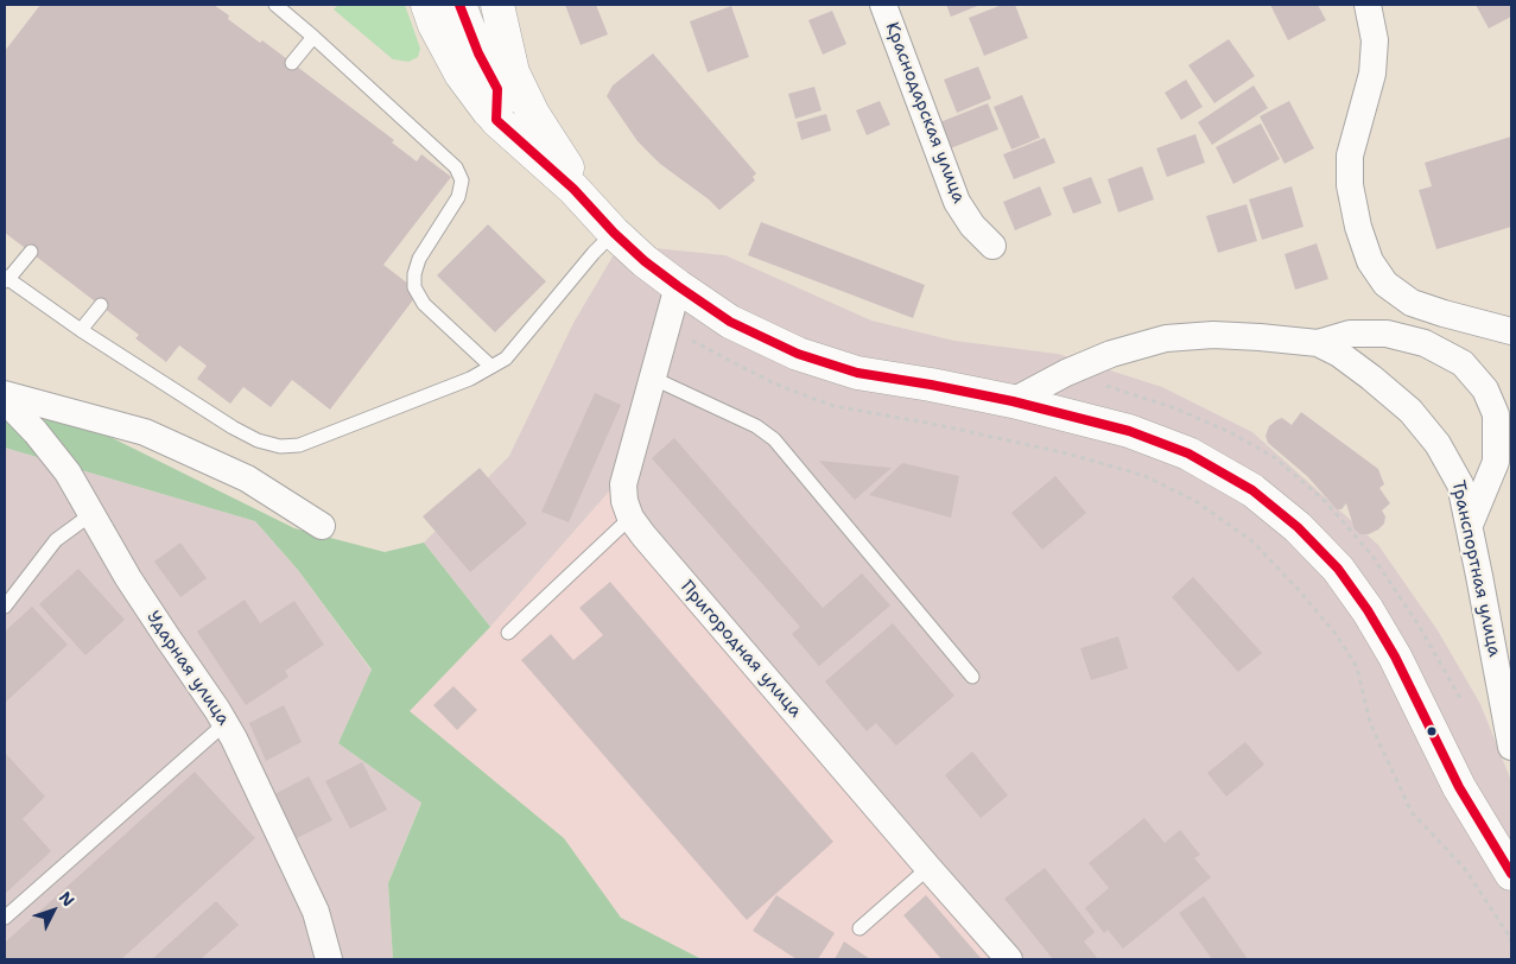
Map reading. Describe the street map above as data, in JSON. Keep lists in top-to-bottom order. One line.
{"streets":{"street":["Краснодарская улица","Транспортная улица","Пригородная улица","Ударная улица"]},"north":"top right"}
